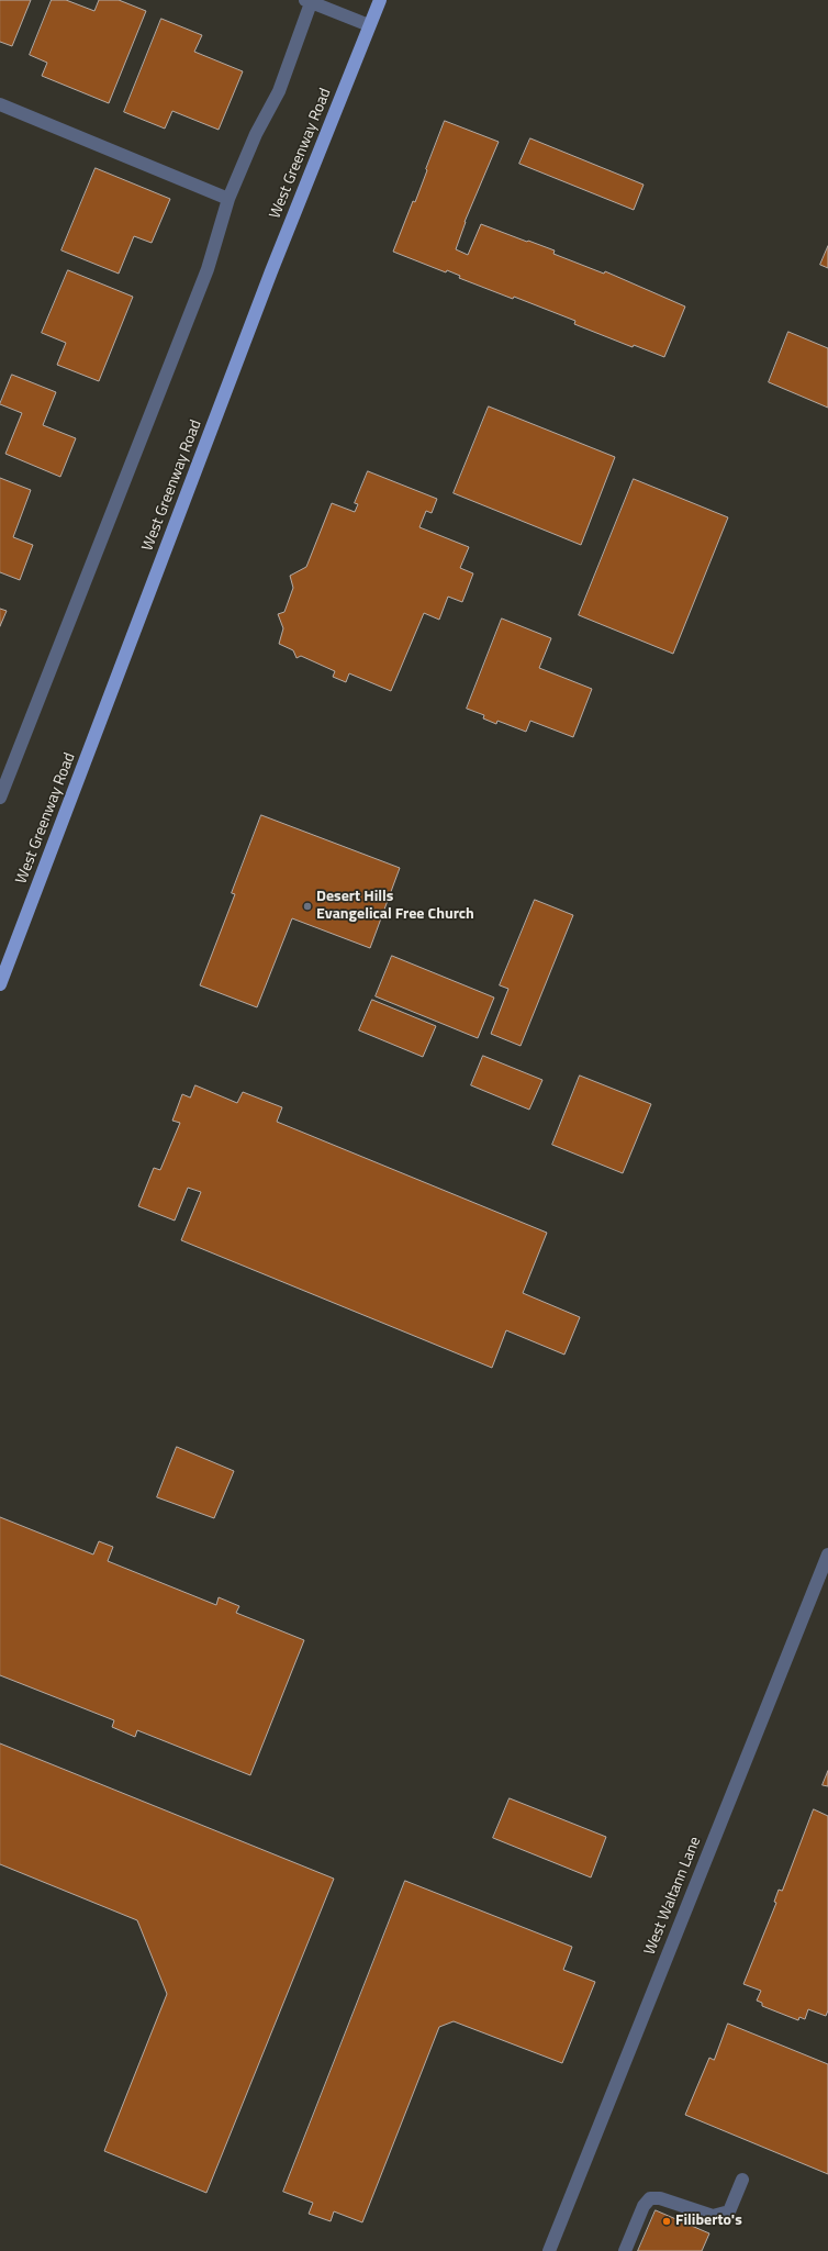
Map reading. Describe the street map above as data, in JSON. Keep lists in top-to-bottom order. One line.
{"streets":{"main road":["West Greenway Road"],"street":["West Waltann Lane"]},"places":["Desert Hills Evangelical Free Church","Filiberto's"]}
